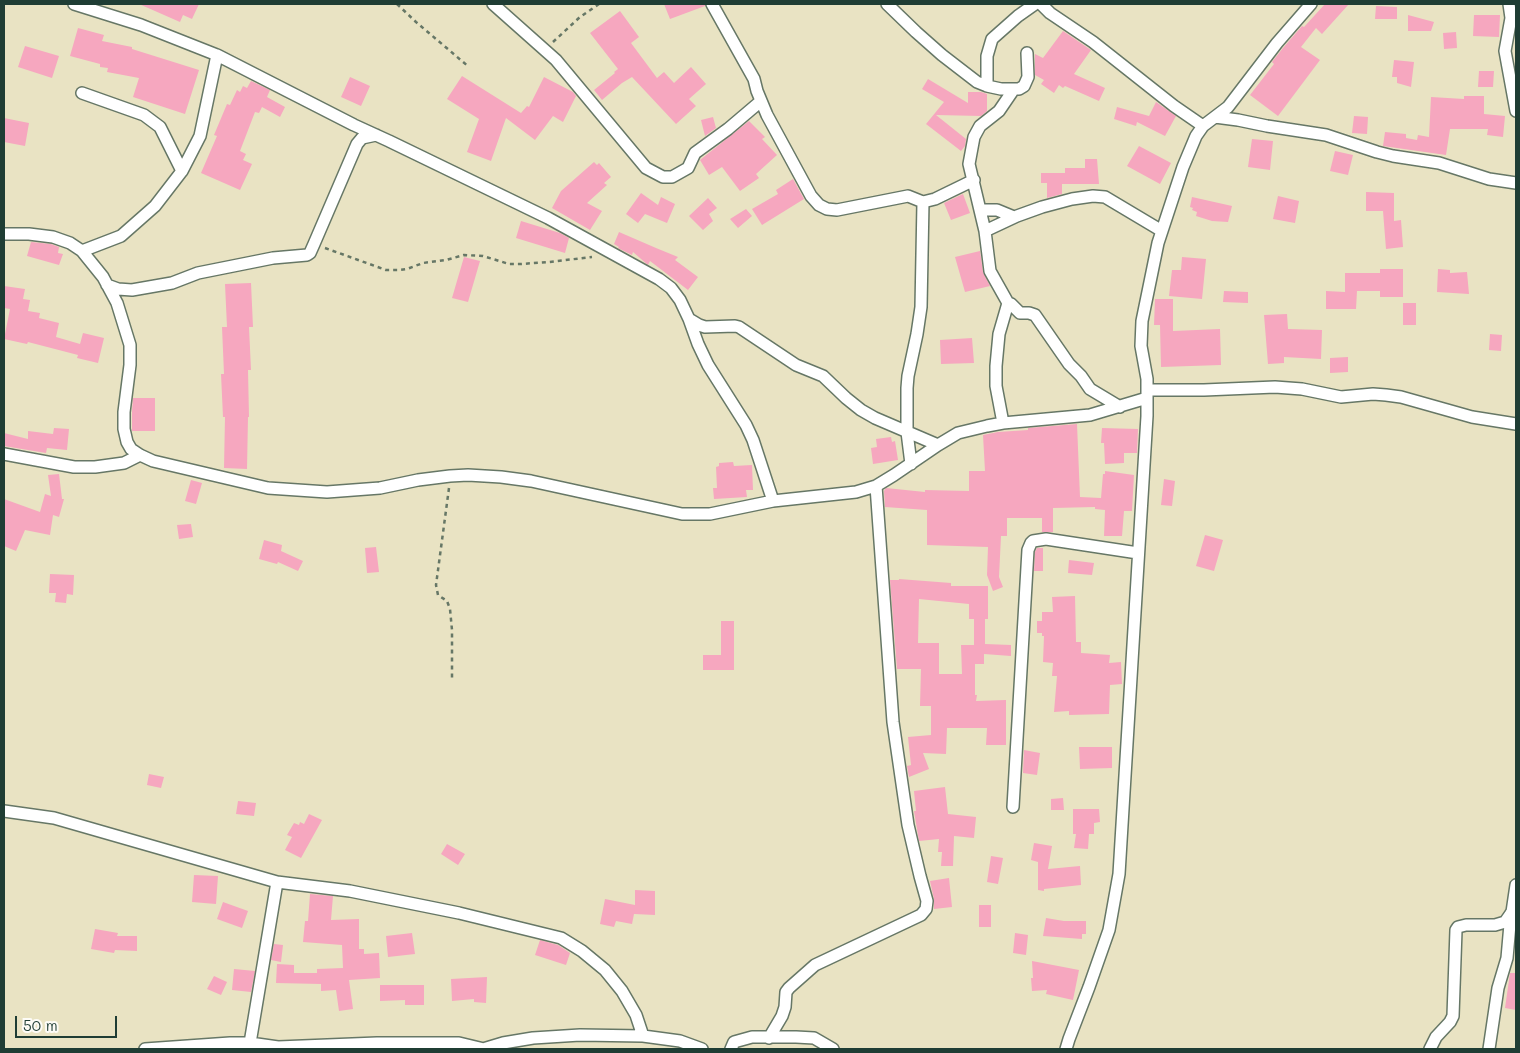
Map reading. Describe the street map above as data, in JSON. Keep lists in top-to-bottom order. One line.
{"scale_bar":"50 m"}
